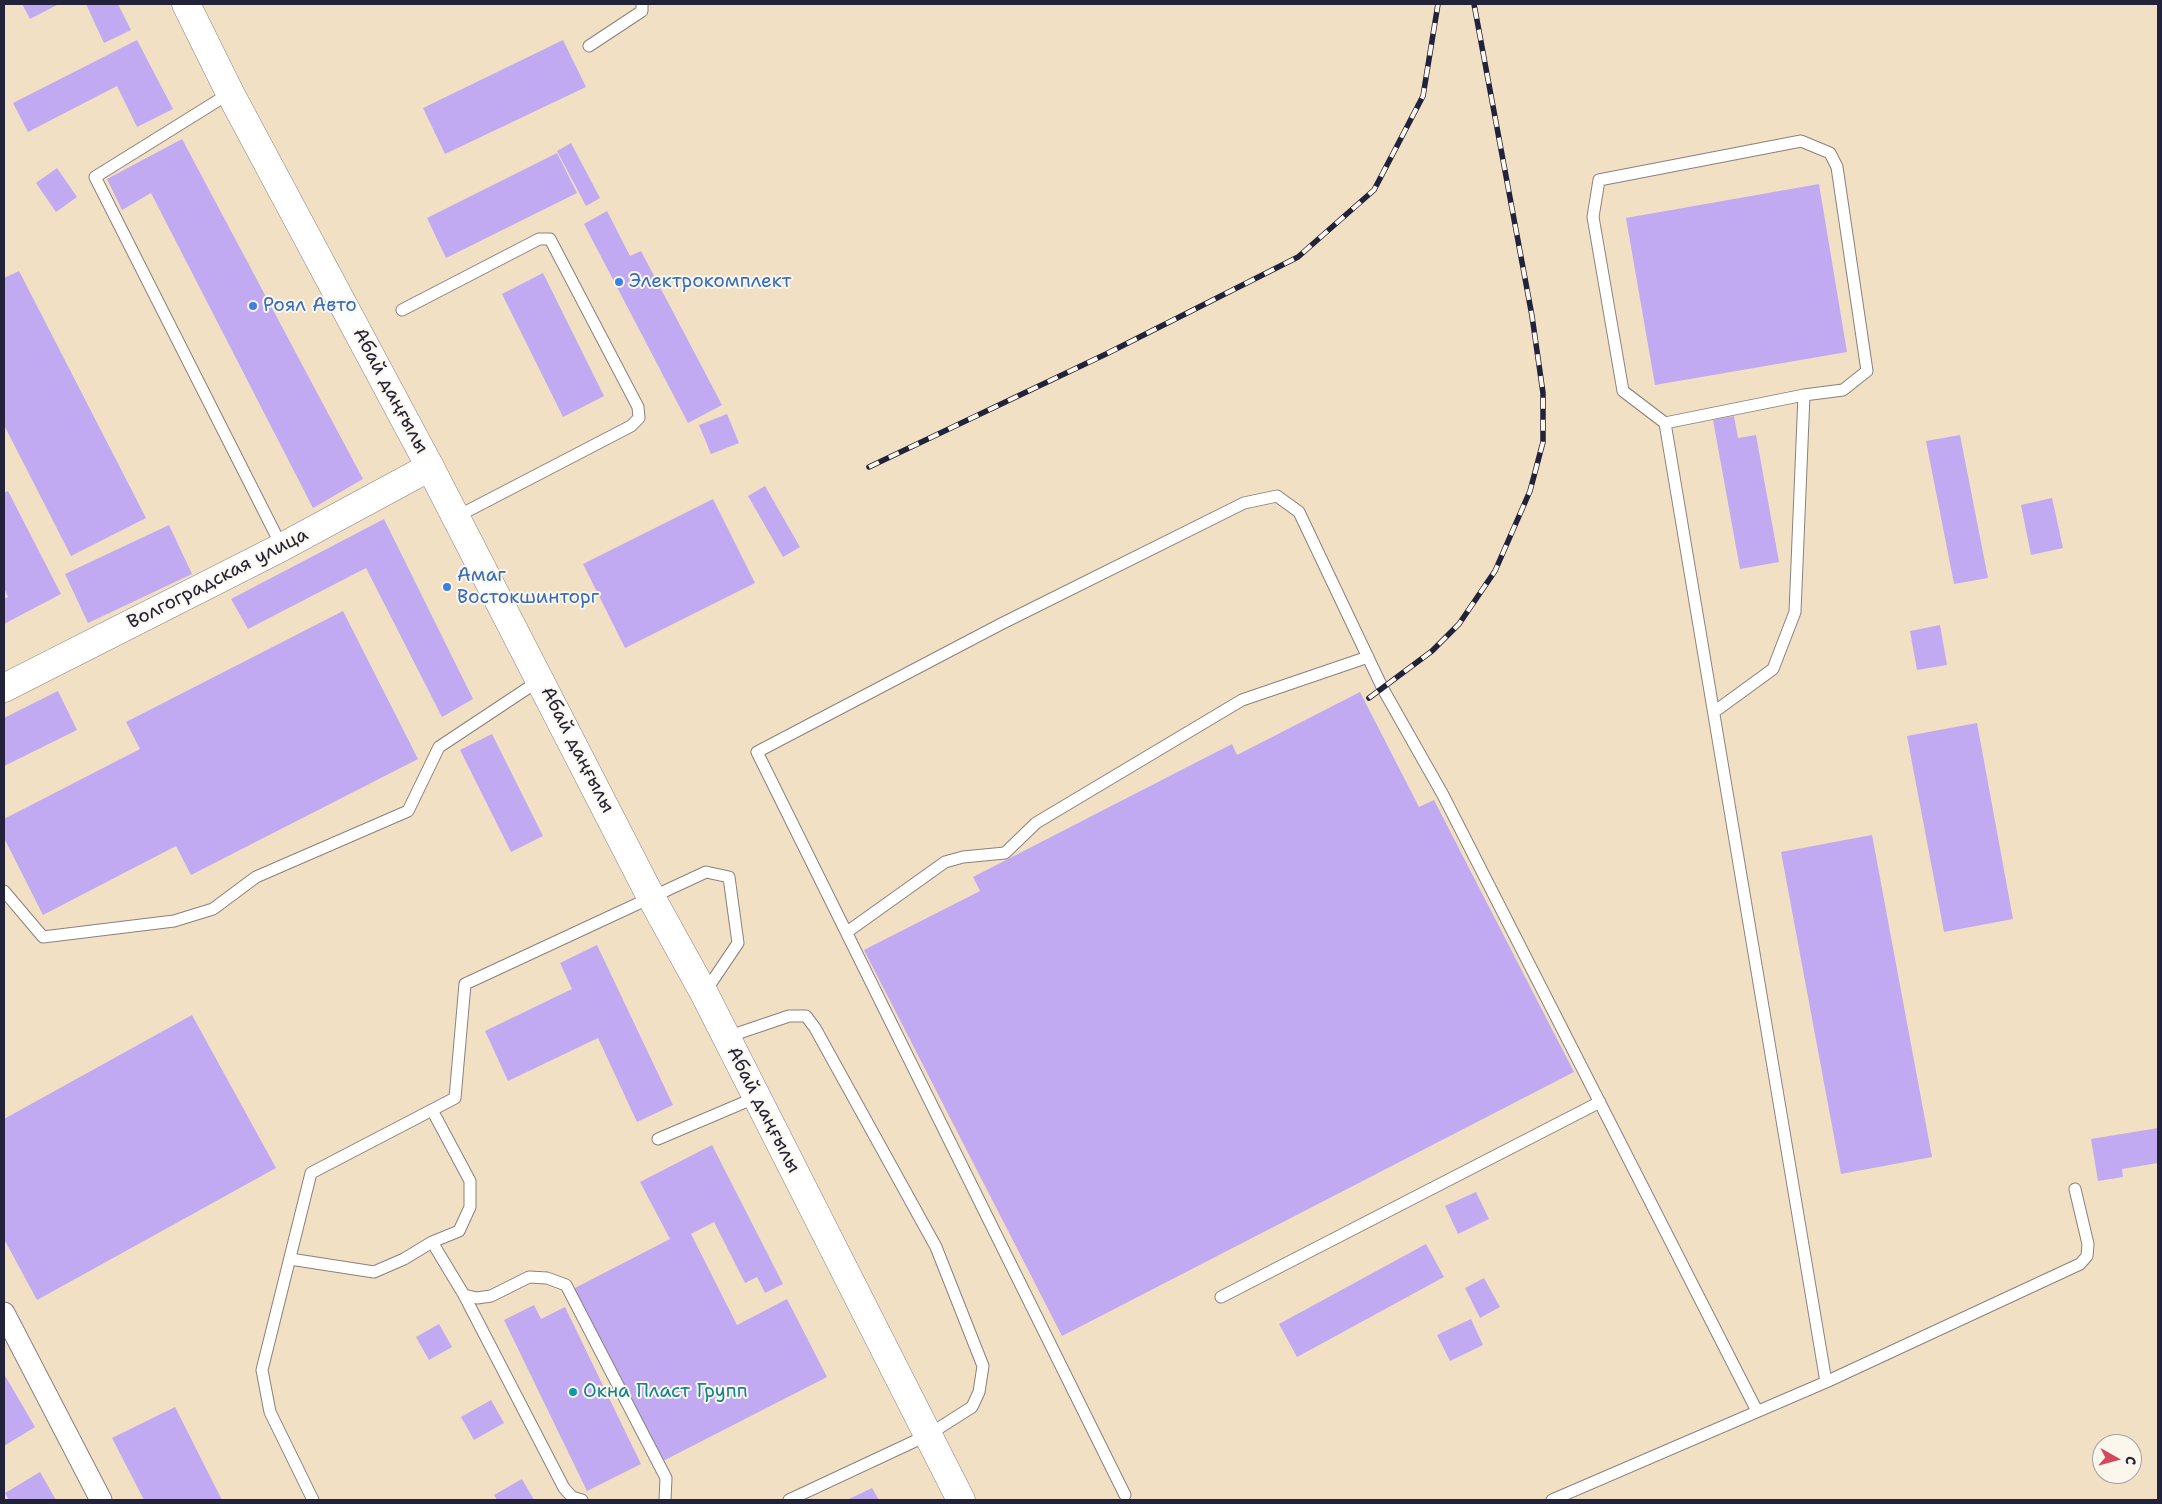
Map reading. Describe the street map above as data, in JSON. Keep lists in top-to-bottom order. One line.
{"streets":{"main road":["Абай даңғылы","Волгоградская улица"]},"crossings":[["Абай даңғылы","Волгоградская улица"]],"places":["Электрокомплект","Роял Авто","Амаг Востокшинторг","Окна Пласт Групп"],"north":"right"}
